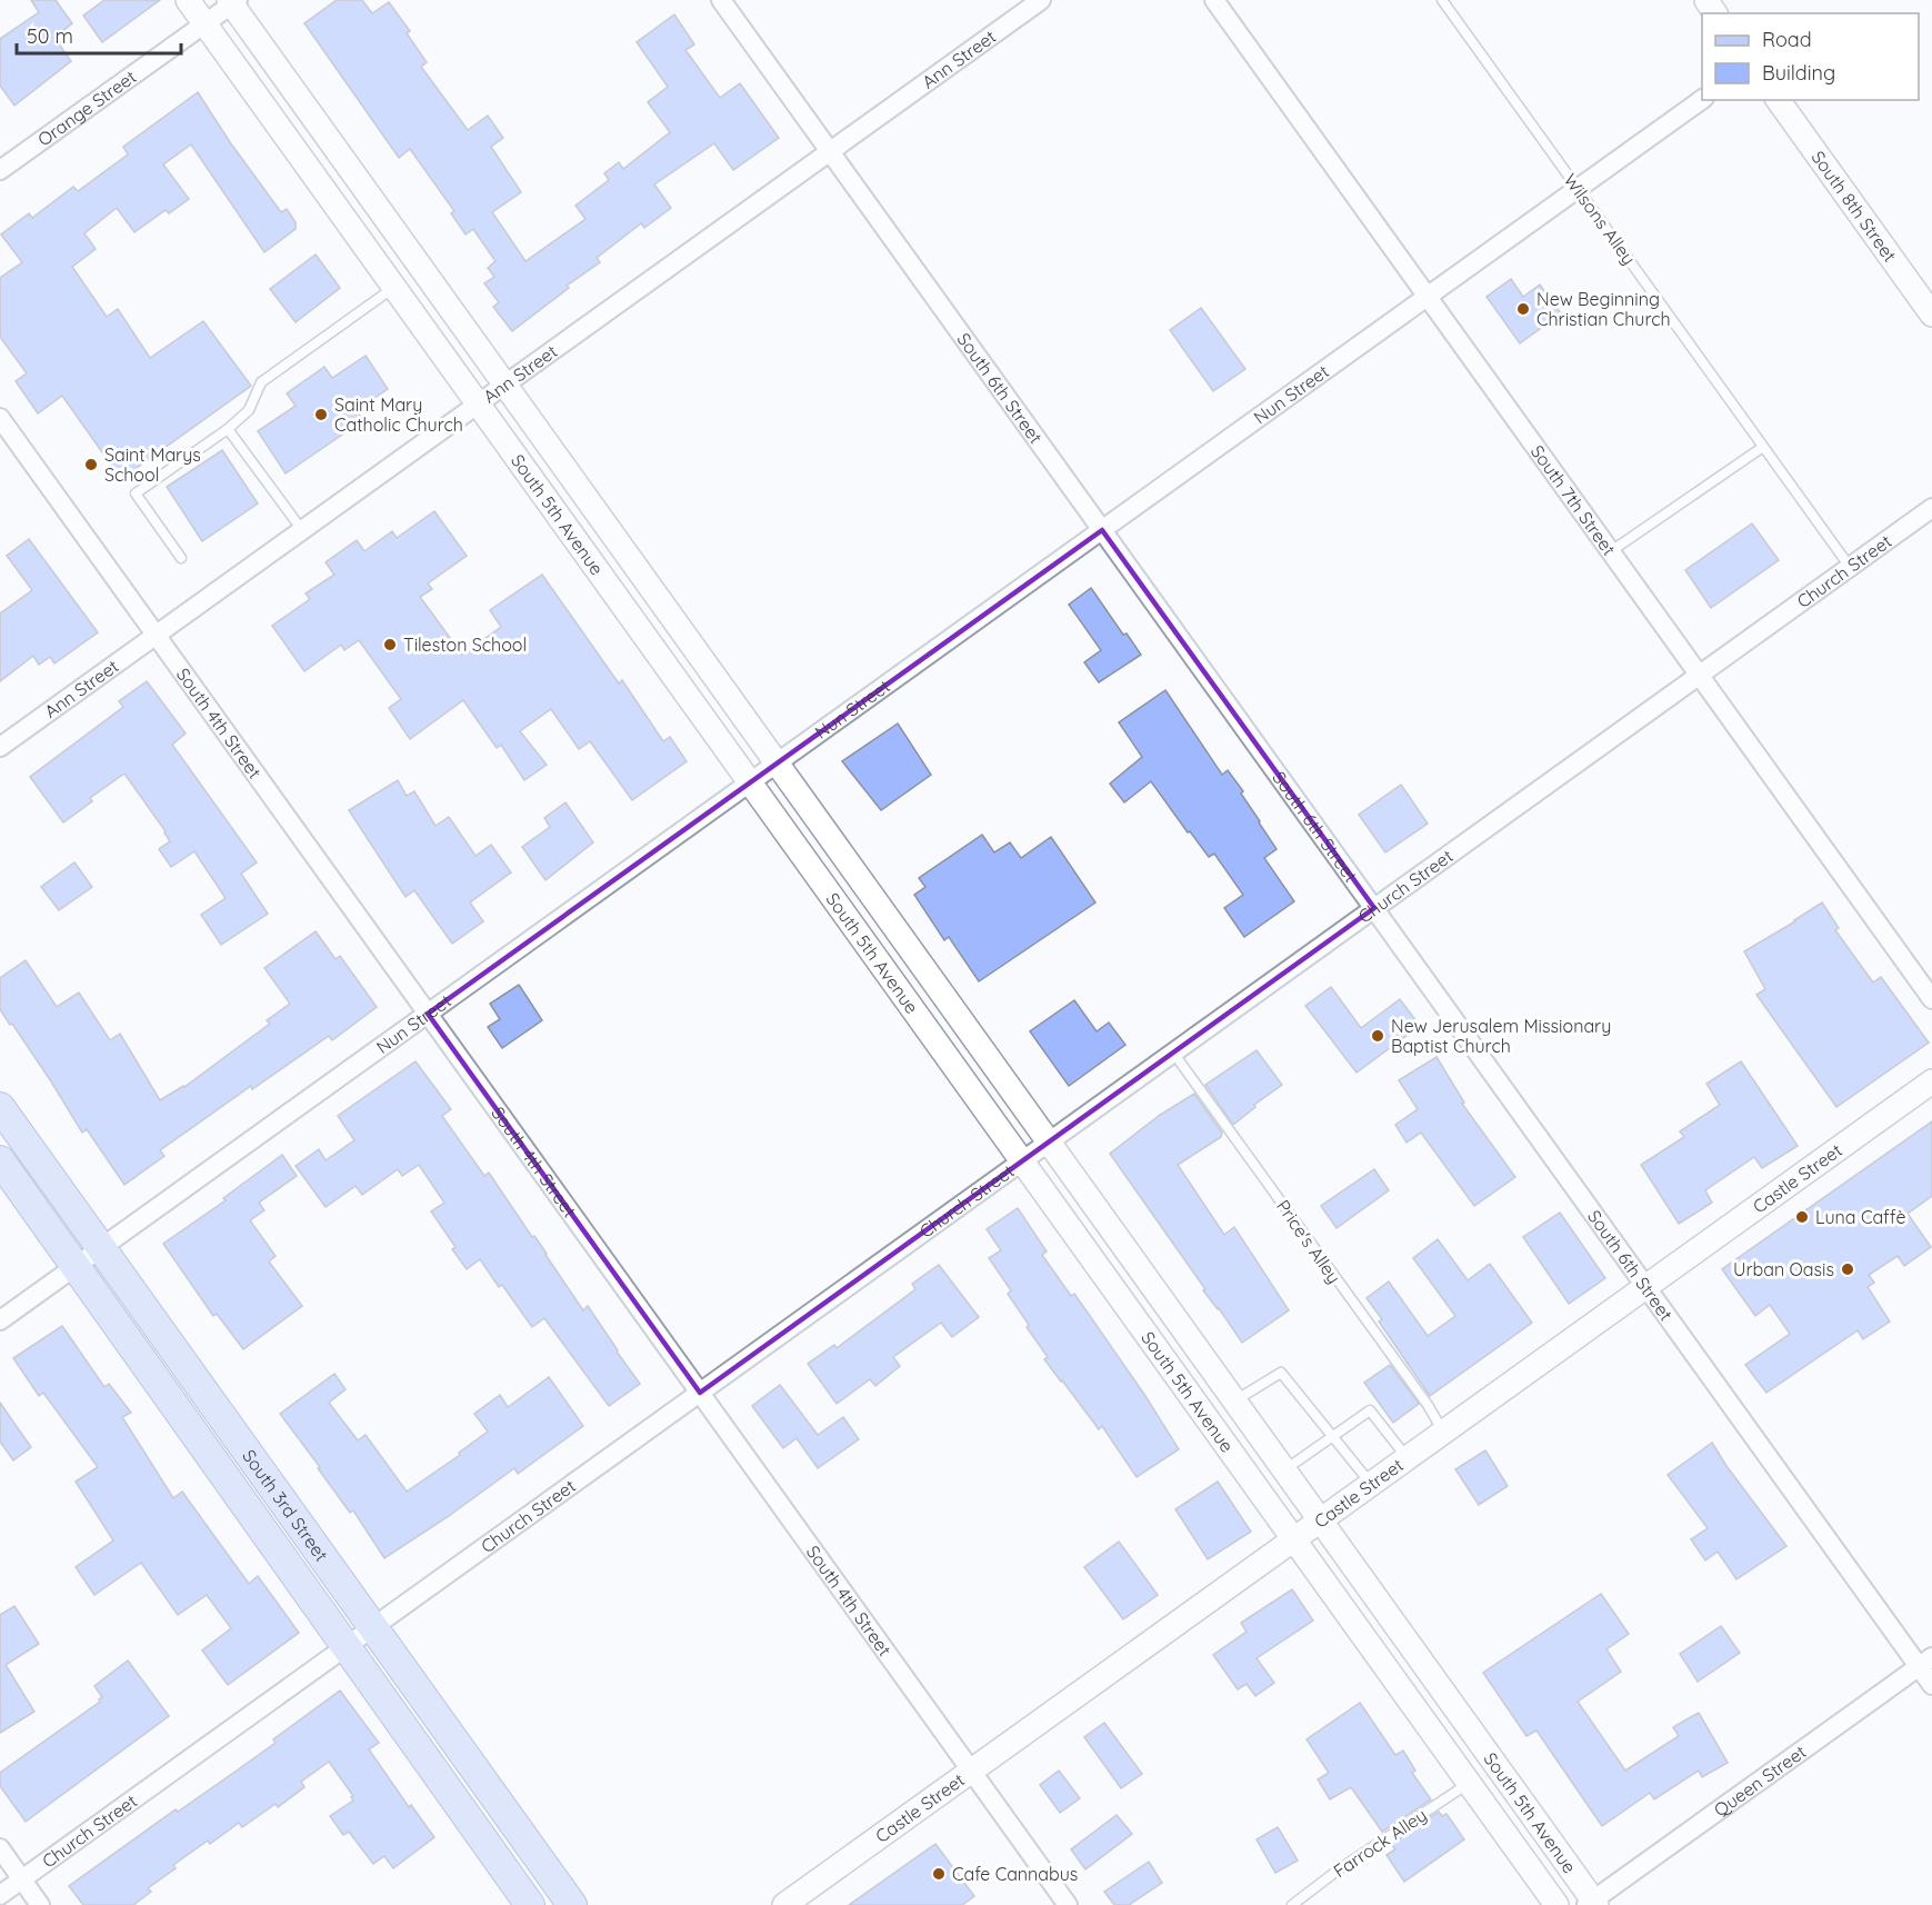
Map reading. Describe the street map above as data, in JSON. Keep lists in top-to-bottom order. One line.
{"streets":{"main road":["South 3rd Street"],"street":["Ann Street","Orange Street","South 8th Street","South 6th Street","Nun Street","South 7th Street","South 5th Avenue","Church Street","South 4th Street","Castle Street","Queen Street"],"lane":["Wilsons Alley","Price's Alley","Farrock Alley"]},"crossings":[["Ann Street","South 6th Street"],["Ann Street","South 5th Avenue"],["Ann Street","South 4th Street"],["Orange Street","South 5th Avenue"],["Wilsons Alley","Nun Street"],["Wilsons Alley","Church Street"],["South 6th Street","Nun Street"],["South 6th Street","Church Street"],["South 6th Street","Castle Street"],["South 6th Street","Queen Street"],["Nun Street","South 7th Street"],["Nun Street","South 5th Avenue"],["Nun Street","South 4th Street"],["Nun Street","South 3rd Street"],["South 7th Street","Church Street"],["South 5th Avenue","Church Street"],["South 5th Avenue","Castle Street"],["South 5th Avenue","Queen Street"],["South 5th Avenue","Farrock Alley"],["Church Street","South 4th Street"],["Church Street","Price's Alley"],["Church Street","South 3rd Street"],["South 4th Street","Castle Street"],["Castle Street","Price's Alley"]],"places":["New Beginning Christian Church","Saint Mary Catholic Church","Saint Marys School","Tileston School","New Jerusalem Missionary Baptist Church","Luna Caffè","Urban Oasis","Cafe Cannabus"],"legend":["Road","Building"],"scale_bar":"50 m"}
